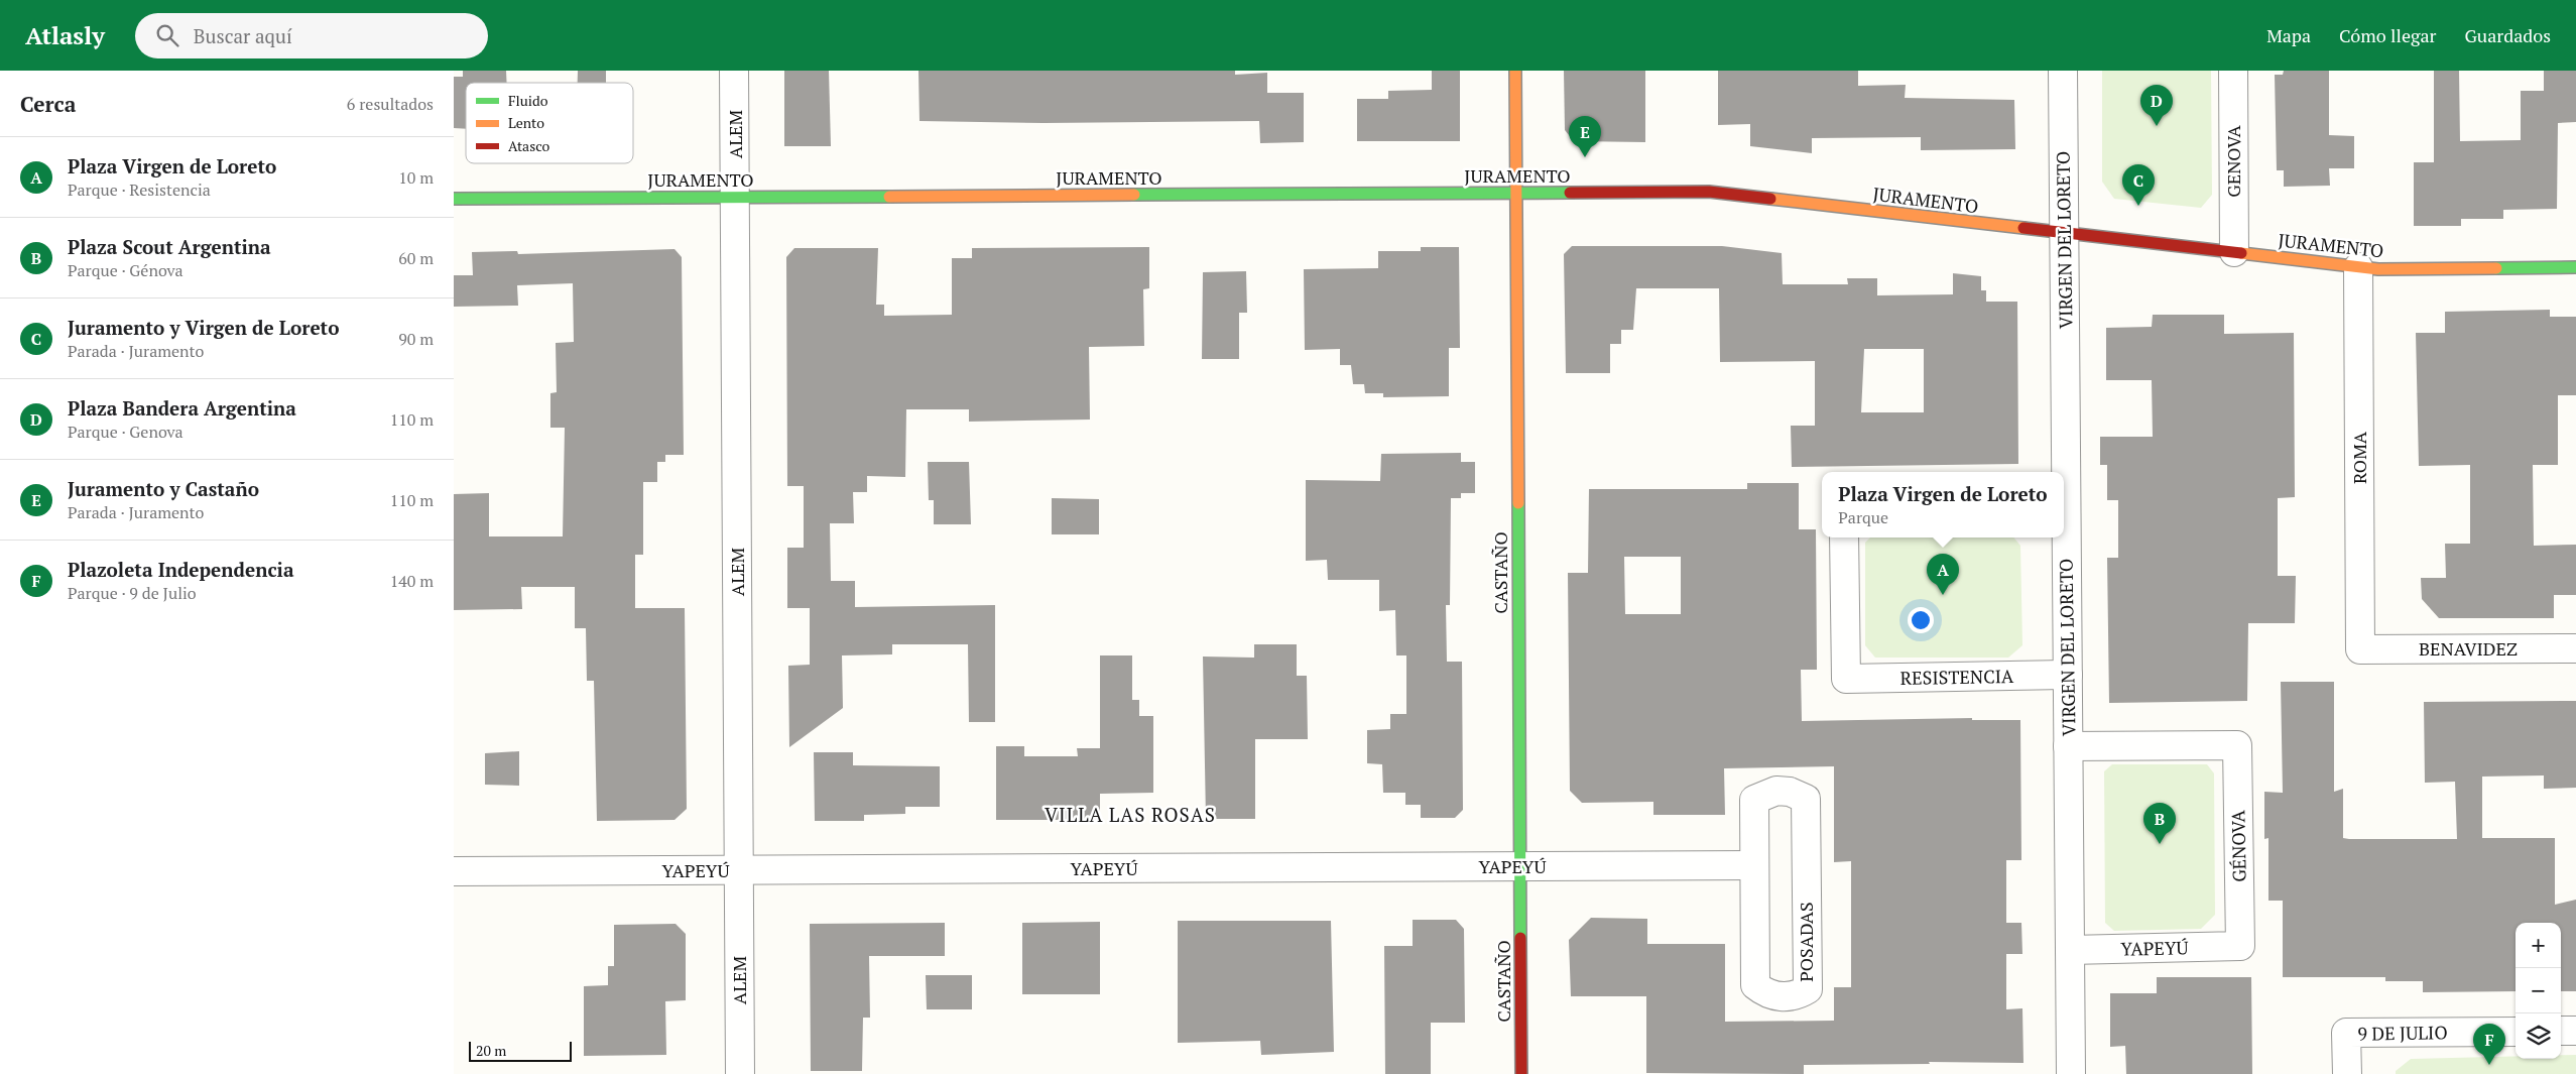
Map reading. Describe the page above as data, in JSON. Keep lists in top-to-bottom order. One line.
{"streets":{"street":["ALEM","GENOVA","JURAMENTO","VIRGEN DEL LORETO","ROMA","CASTAÑO","BENAVIDEZ","RESISTENCIA","GÉNOVA","YAPEYÚ","POSADAS","9 DE JULIO"]},"crossings":[["ALEM","JURAMENTO"],["ALEM","YAPEYÚ"],["GENOVA","JURAMENTO"],["JURAMENTO","VIRGEN DEL LORETO"],["JURAMENTO","ROMA"],["JURAMENTO","CASTAÑO"],["VIRGEN DEL LORETO","RESISTENCIA"],["VIRGEN DEL LORETO","GÉNOVA"],["VIRGEN DEL LORETO","YAPEYÚ"],["ROMA","BENAVIDEZ"],["CASTAÑO","YAPEYÚ"],["GÉNOVA","YAPEYÚ"],["YAPEYÚ","POSADAS"]],"districts":["VILLA LAS ROSAS"],"legend":["Fluido","Lento","Atasco"],"scale_bar":"20 m","page":{"header":"Atlasly","search":"Buscar aquí","nav":["Mapa","Cómo llegar","Guardados"],"heading":["Cerca","6 resultados"],"pins":["D","E","C","A","B","F"],"list":[{"mark":"A","name":"Plaza Virgen de Loreto","note":"Parque · Resistencia","value":"10 m"},{"mark":"B","name":"Plaza Scout Argentina","note":"Parque · Génova","value":"60 m"},{"mark":"C","name":"Juramento y Virgen de Loreto","note":"Parada · Juramento","value":"90 m"},{"mark":"D","name":"Plaza Bandera Argentina","note":"Parque · Genova","value":"110 m"},{"mark":"E","name":"Juramento y Castaño","note":"Parada · Juramento","value":"110 m"},{"mark":"F","name":"Plazoleta Independencia","note":"Parque · 9 de Julio","value":"140 m"}],"popup":["Plaza Virgen de Loreto","Parque"],"map_buttons":["+","−"],"scale":"20 m"}}
